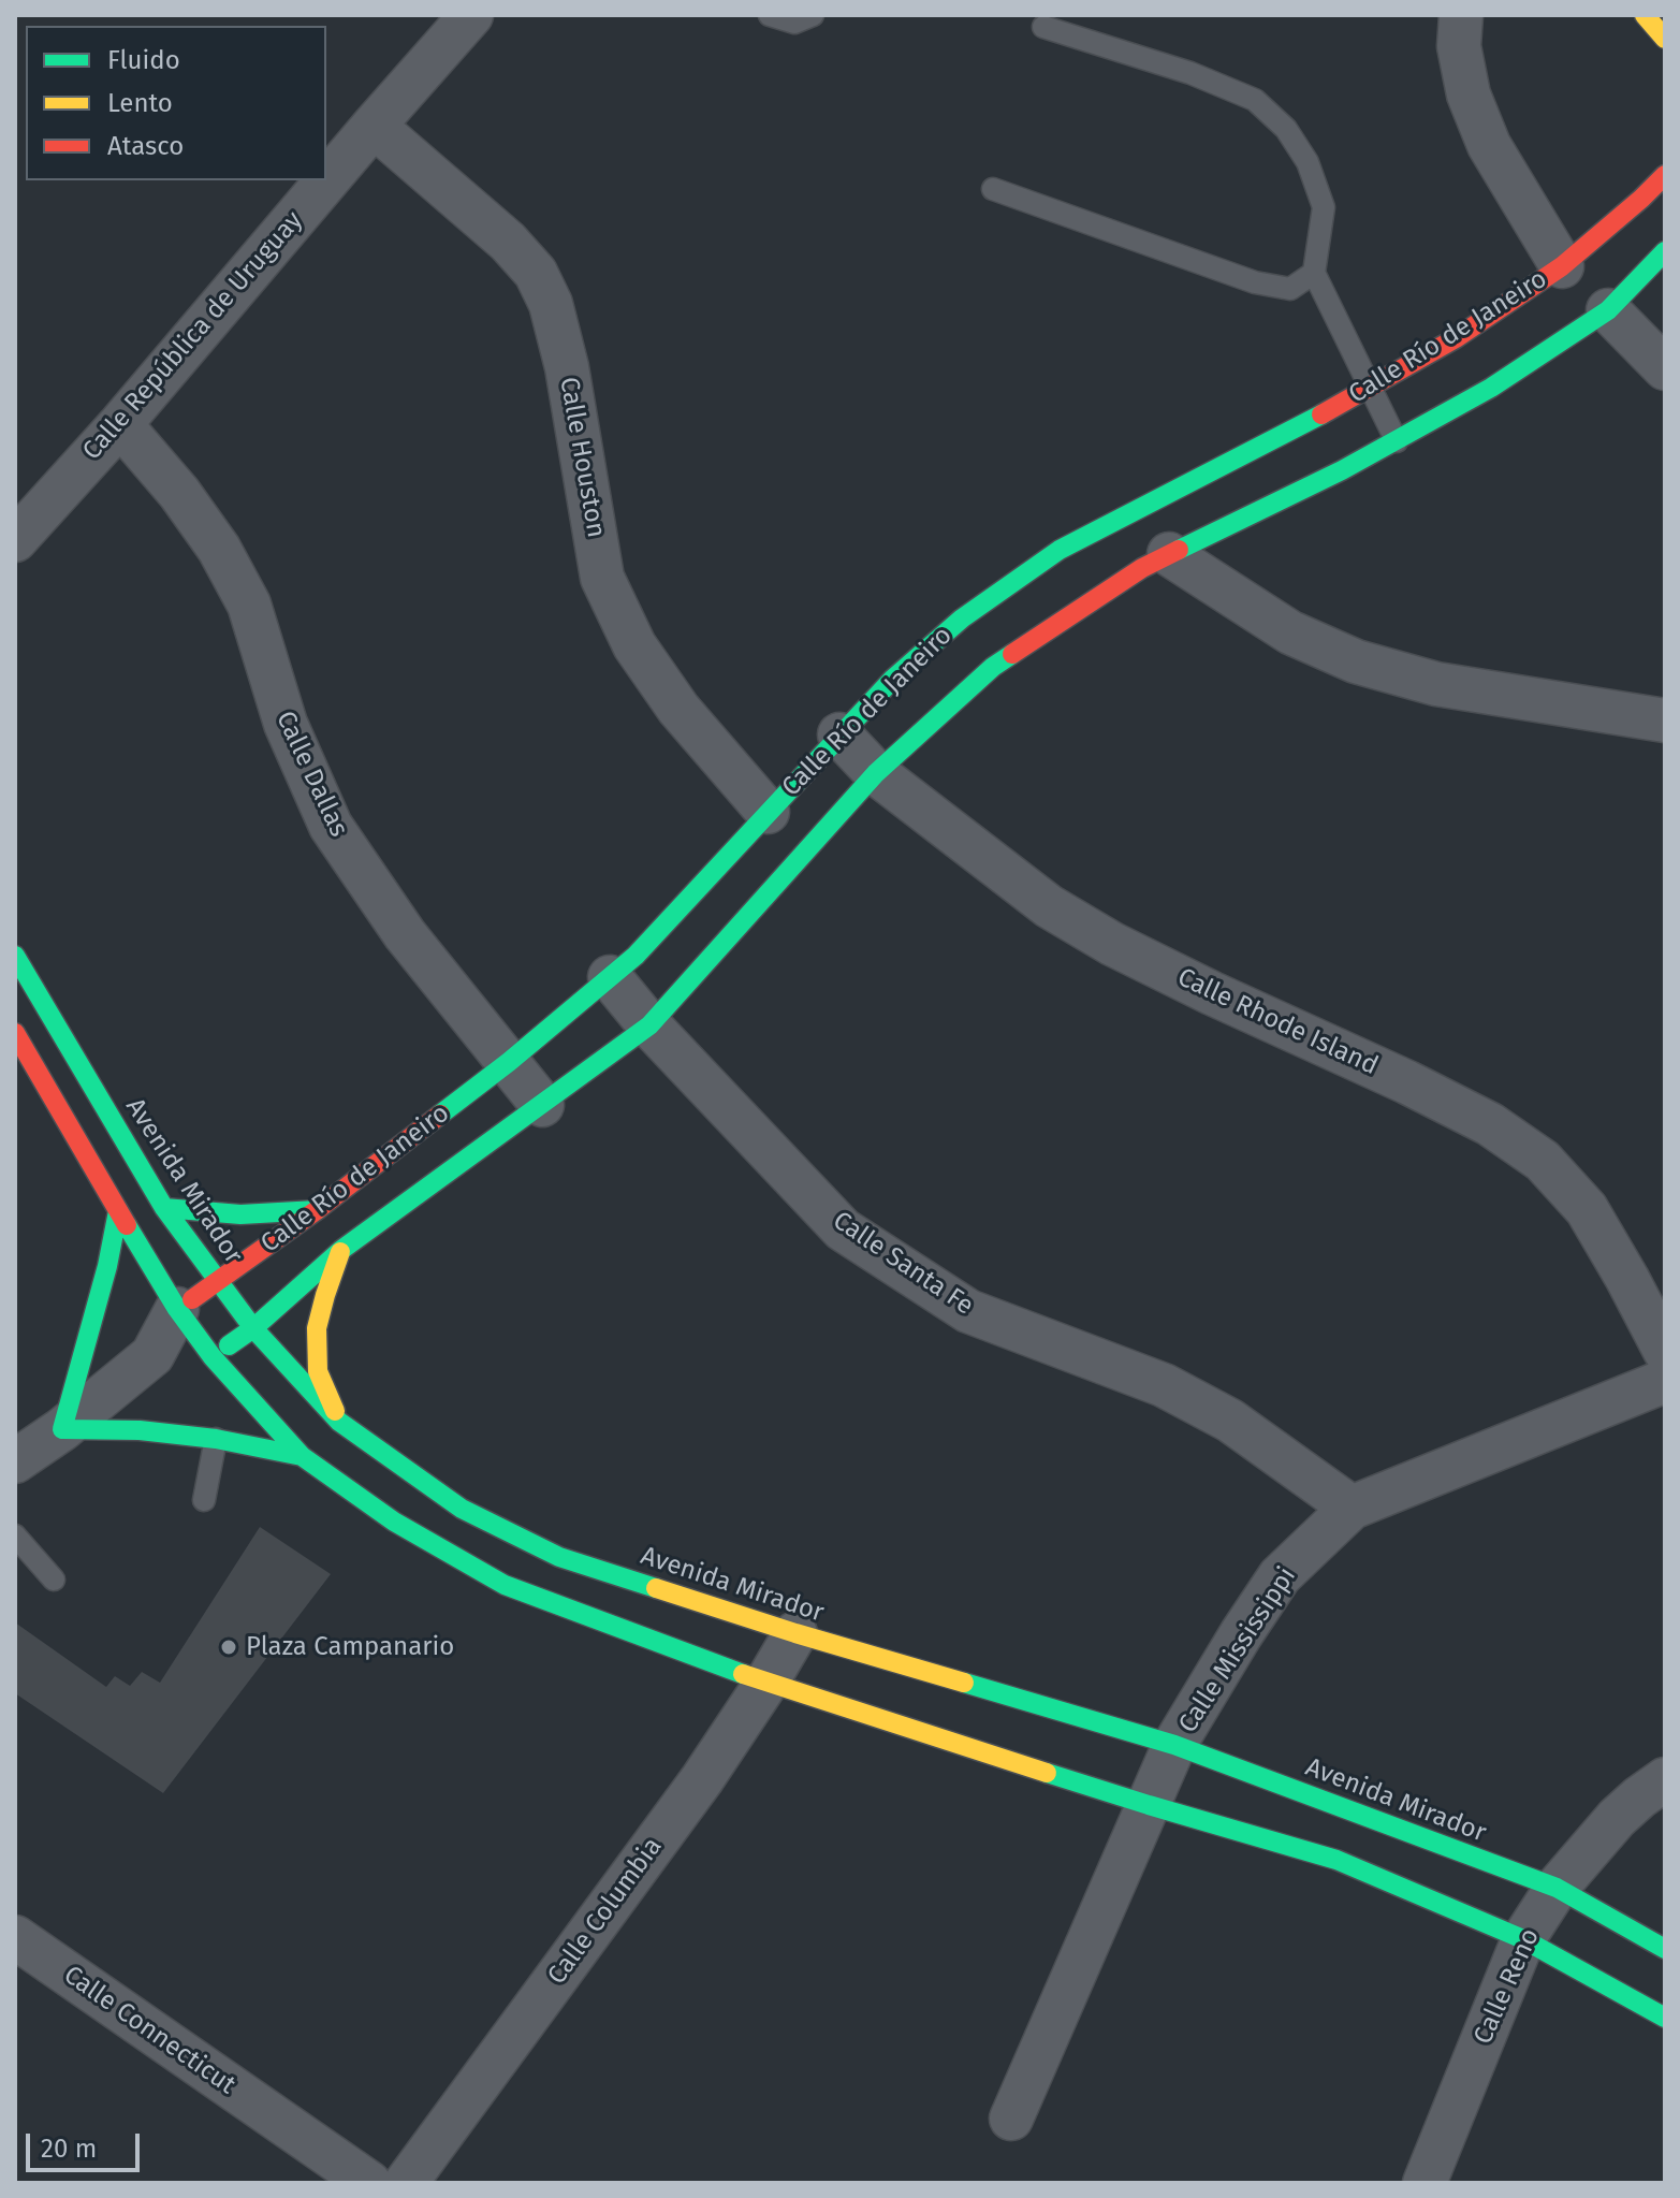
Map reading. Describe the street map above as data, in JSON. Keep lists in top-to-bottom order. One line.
{"streets":{"main road":["Calle Río de Janeiro","Avenida Mirador"],"street":["Calle República de Uruguay","Calle Houston","Calle Dallas","Calle Rhode Island","Calle Santa Fe","Calle Mississippi","Calle Columbia","Calle Reno","Calle Connecticut"]},"crossings":[["Calle República de Uruguay","Calle Houston"],["Calle República de Uruguay","Calle Dallas"],["Calle Río de Janeiro","Calle Houston"],["Calle Río de Janeiro","Calle Dallas"],["Calle Río de Janeiro","Calle Rhode Island"],["Calle Río de Janeiro","Avenida Mirador"],["Calle Río de Janeiro","Calle Santa Fe"],["Avenida Mirador","Calle Mississippi"],["Avenida Mirador","Calle Columbia"],["Avenida Mirador","Calle Reno"],["Calle Santa Fe","Calle Mississippi"]],"places":["Plaza Campanario"],"legend":["Fluido","Lento","Atasco"],"scale_bar":"20 m"}
